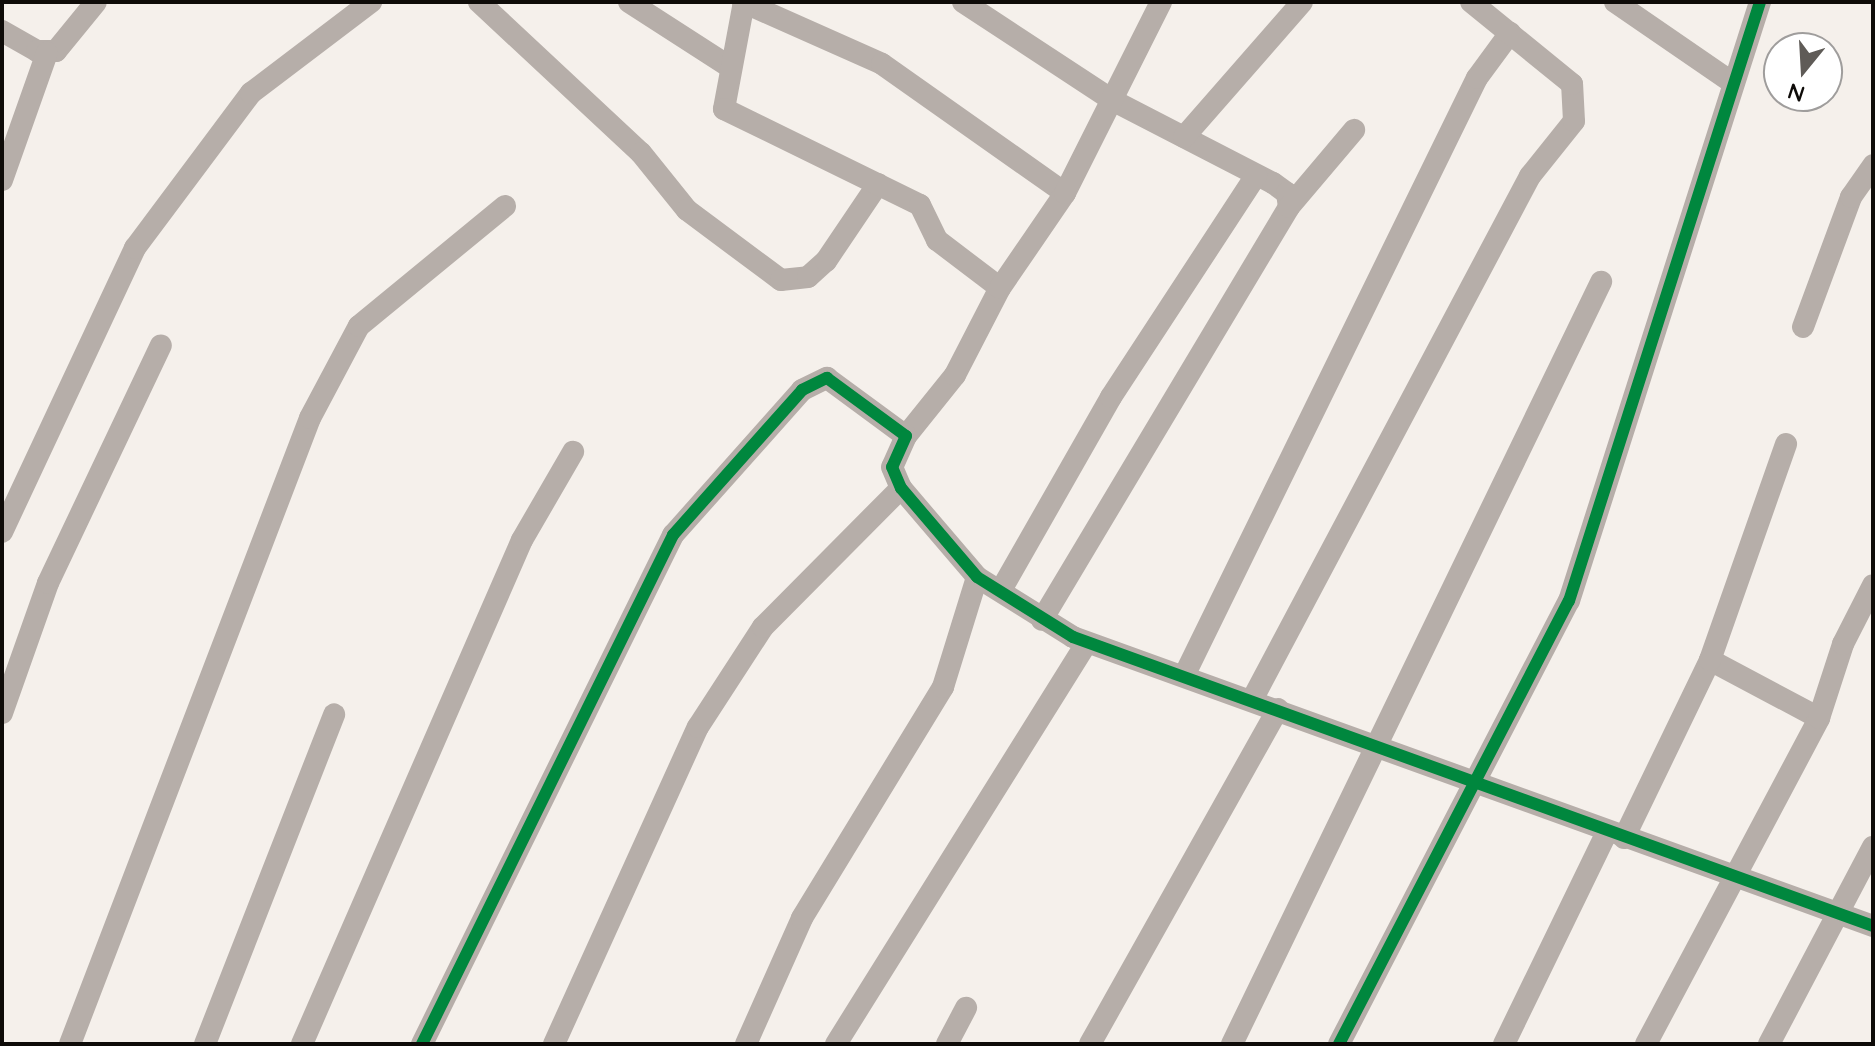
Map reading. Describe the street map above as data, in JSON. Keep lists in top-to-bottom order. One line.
{"north":"bottom"}
